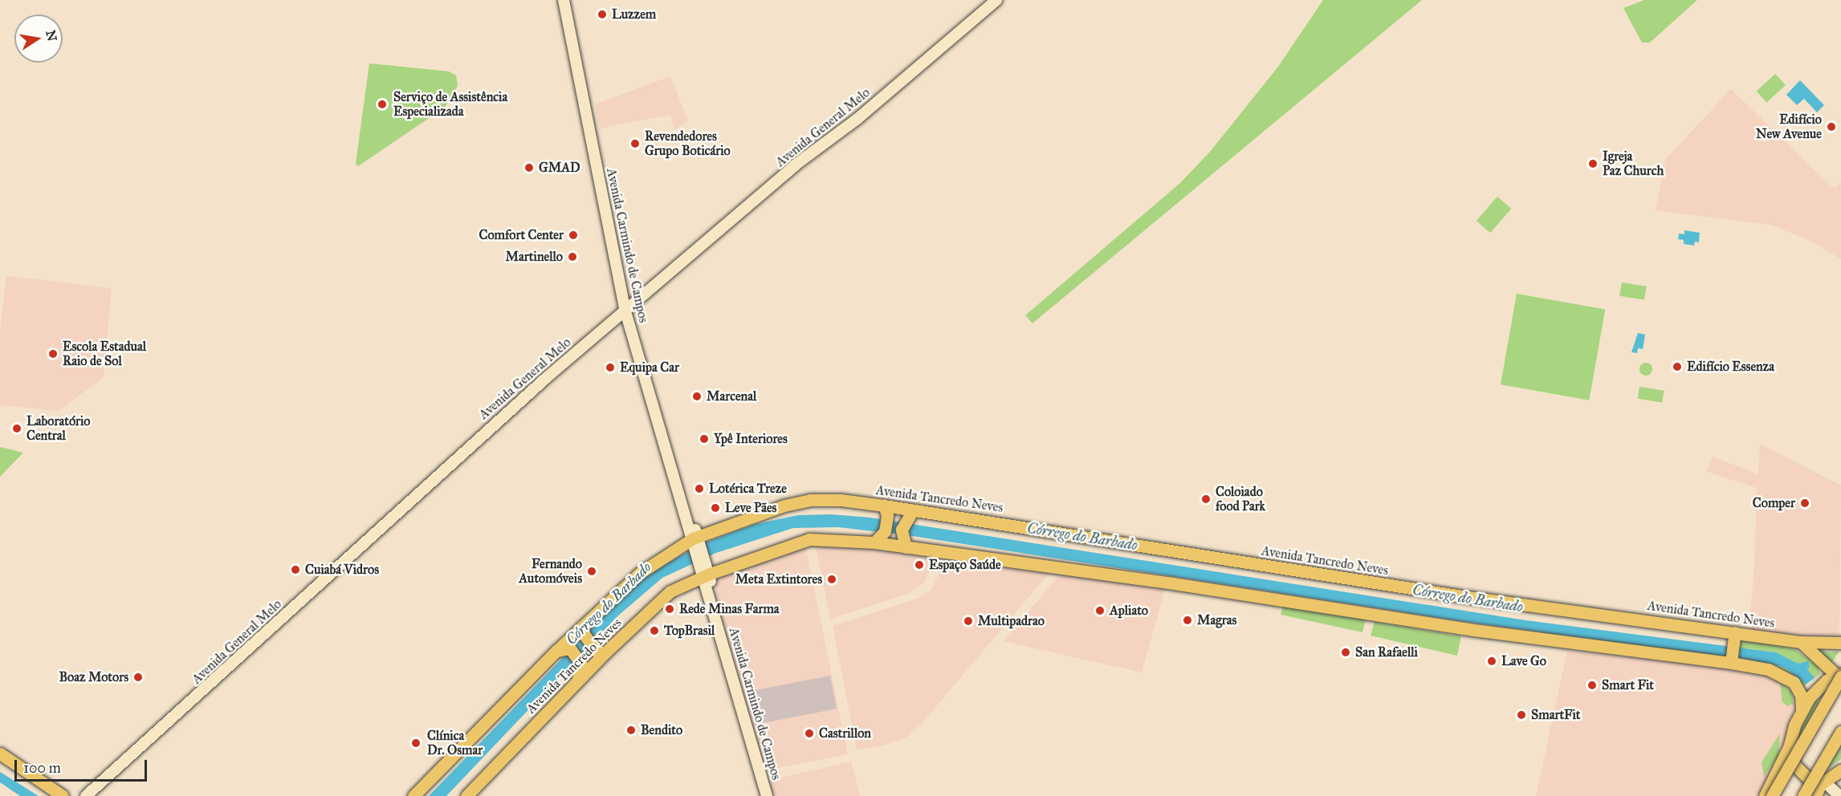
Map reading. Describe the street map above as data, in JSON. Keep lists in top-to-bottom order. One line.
{"streets":{"main road":["Avenida General Melo","Avenida Carmindo de Campos","Avenida Tancredo Neves"]},"crossings":[["Avenida General Melo","Avenida Carmindo de Campos"],["Avenida Carmindo de Campos","Avenida Tancredo Neves"]],"water":["Córrego do Barbado"],"places":["Luzzem","Serviço de Assistência Especializada","Edifício New Avenue","Revendedores Grupo Boticário","Igreja Paz Church","GMAD","Comfort Center","Martinello","Escola Estadual Raio de Sol","Edifício Essenza","Equipa Car","Marcenal","Laboratório Central","Ypê Interiores","Lotérica Treze","Coloiado food Park","Comper","Leve Pães","Espaço Saúde","Cuiabá Vidros","Fernando Automóveis","Meta Extintores","Rede Minas Farma","Apliato","Magras","Multipadrao","TopBrasil","San Rafaelli","Lave Go","Boaz Motors","Smart Fit","SmartFit","Bendito","Castrillon","Clínica Dr. Osmar"],"scale_bar":"100 m","north":"right"}
